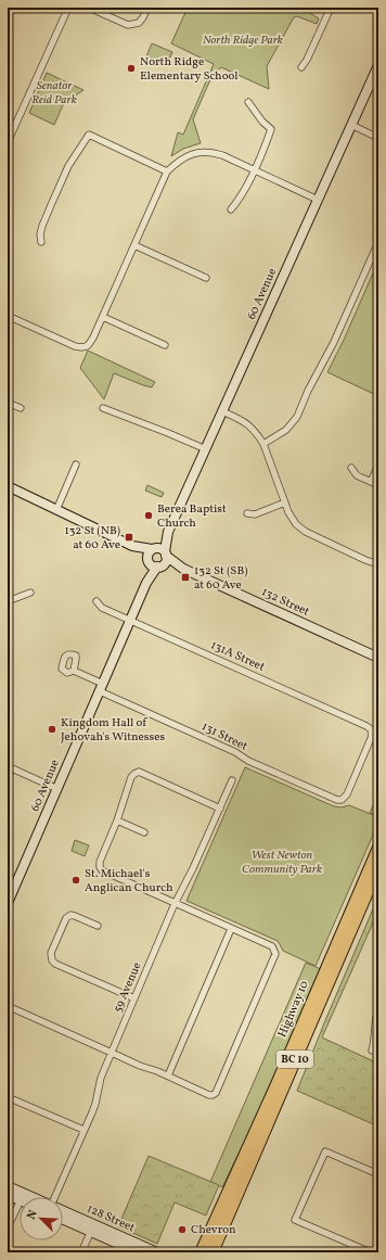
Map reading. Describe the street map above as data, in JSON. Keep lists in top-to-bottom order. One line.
{"streets":{"highway":["Highway 10","BC 10"],"street":["60 Avenue","132 Street","131A Street","131 Street","59 Avenue","128 Street"]},"crossings":[["60 Avenue","132 Street"],["60 Avenue","131A Street"],["60 Avenue","131 Street"],["131A Street","131 Street"]],"parks":["North Ridge Park","Senator Reid Park","West Newton Community Park"],"places":{"other":["North Ridge Elementary School","Berea Baptist Church","Kingdom Hall of Jehovah's Witnesses","St. Michael's Anglican Church","Chevron"],"transit":["132 St (NB) at 60 Ave","132 St (SB) at 60 Ave"]},"north":"top left"}
